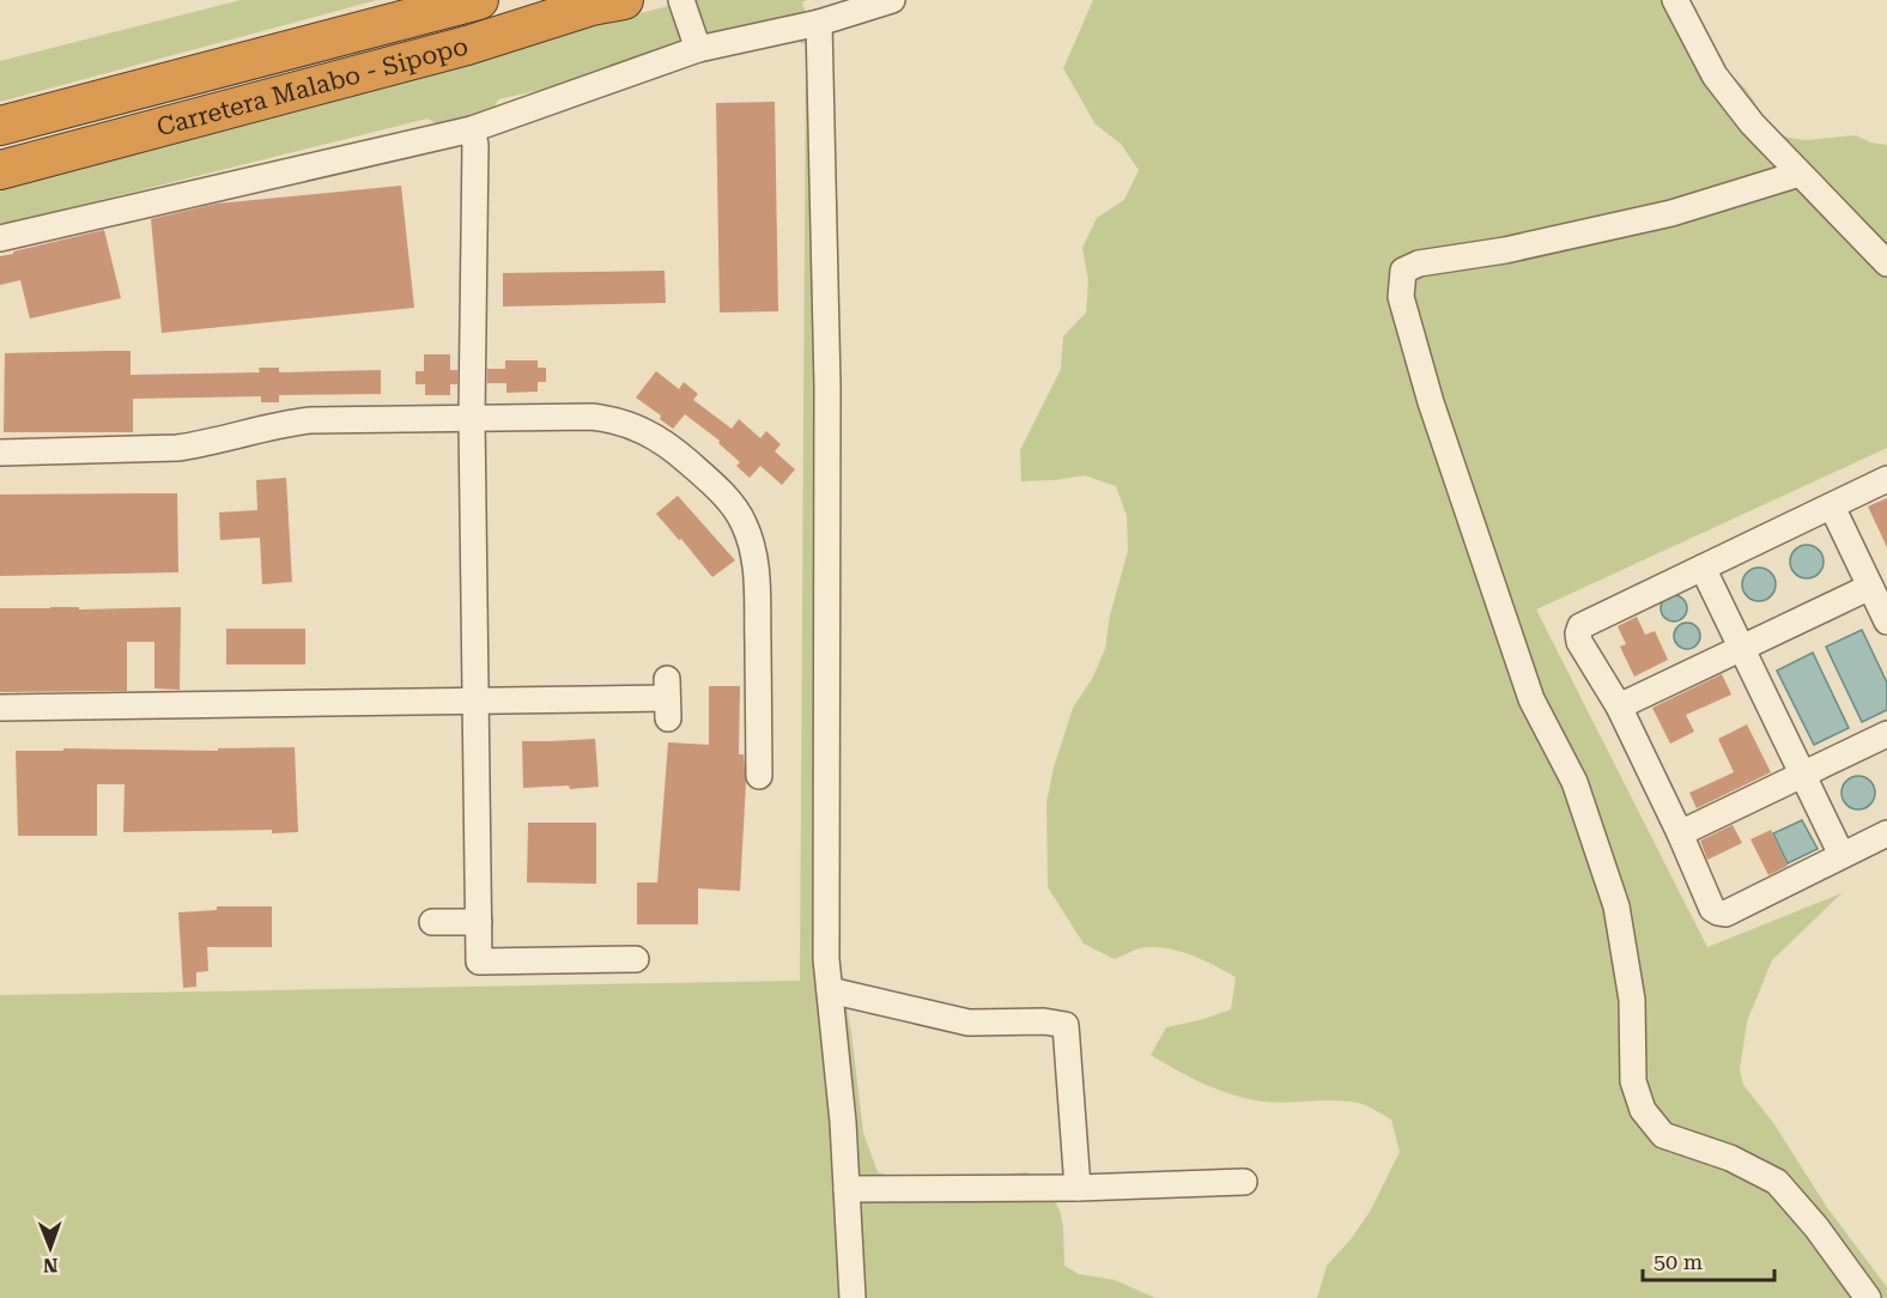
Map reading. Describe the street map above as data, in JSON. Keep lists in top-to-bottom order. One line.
{"streets":{"highway":["Carretera Malabo - Sipopo"]},"scale_bar":"50 m","north":"bottom"}
